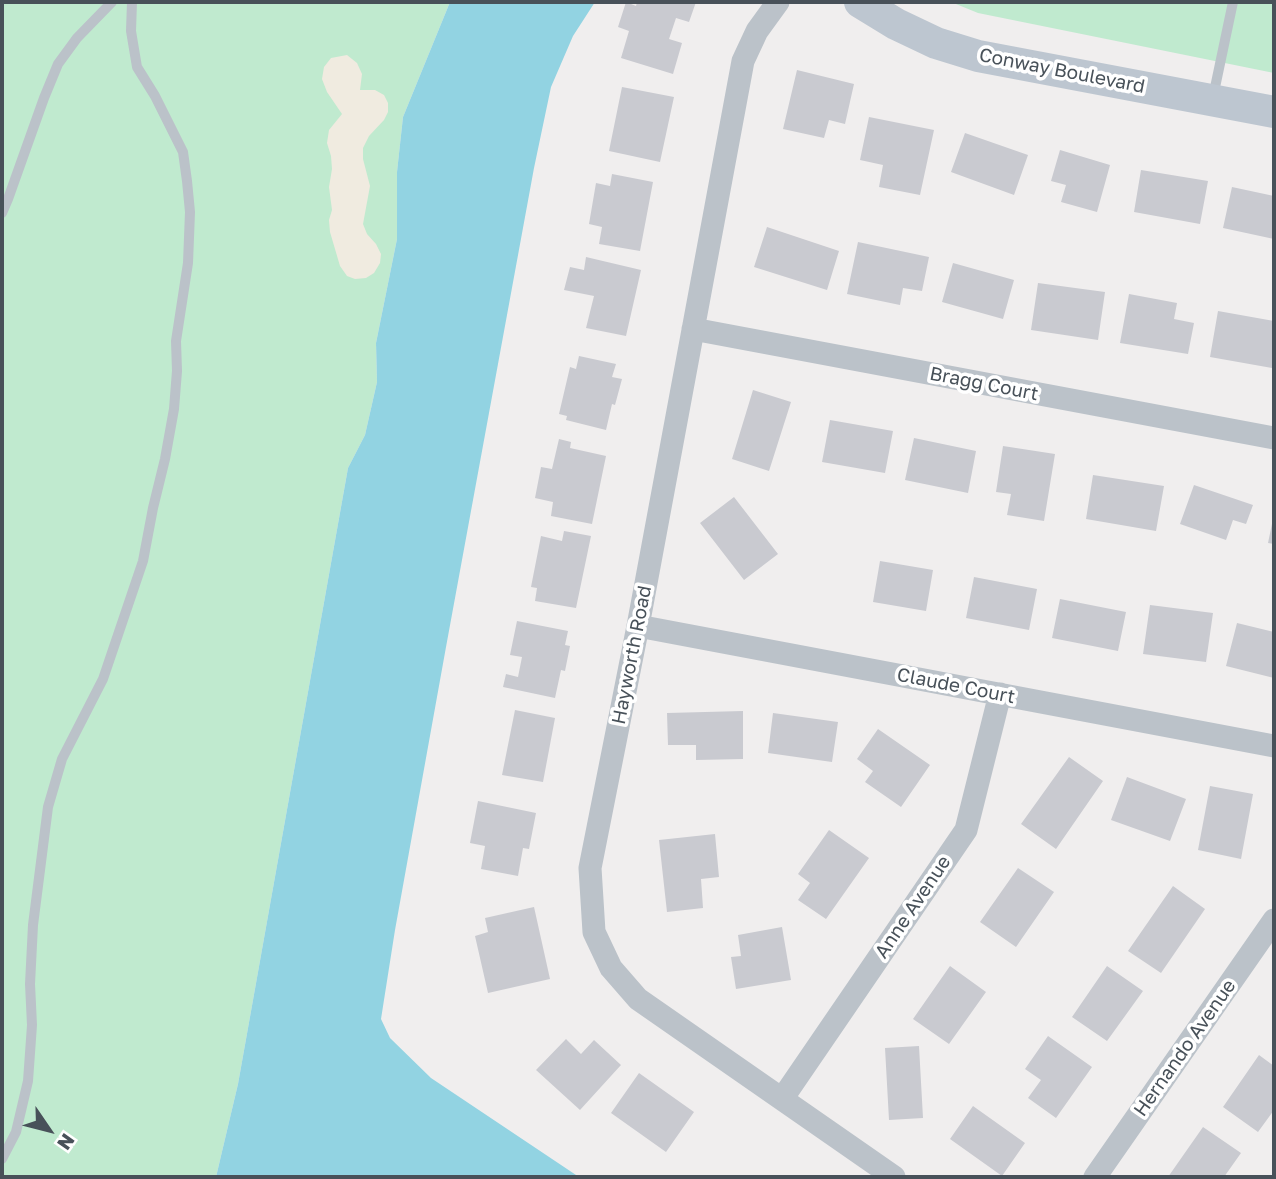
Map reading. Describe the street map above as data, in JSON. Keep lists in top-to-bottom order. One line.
{"streets":{"street":["Conway Boulevard","Bragg Court","Hayworth Road","Claude Court","Anne Avenue","Hernando Avenue"]},"crossings":[["Bragg Court","Hayworth Road"],["Hayworth Road","Claude Court"],["Hayworth Road","Anne Avenue"],["Claude Court","Anne Avenue"]],"north":"bottom right"}
